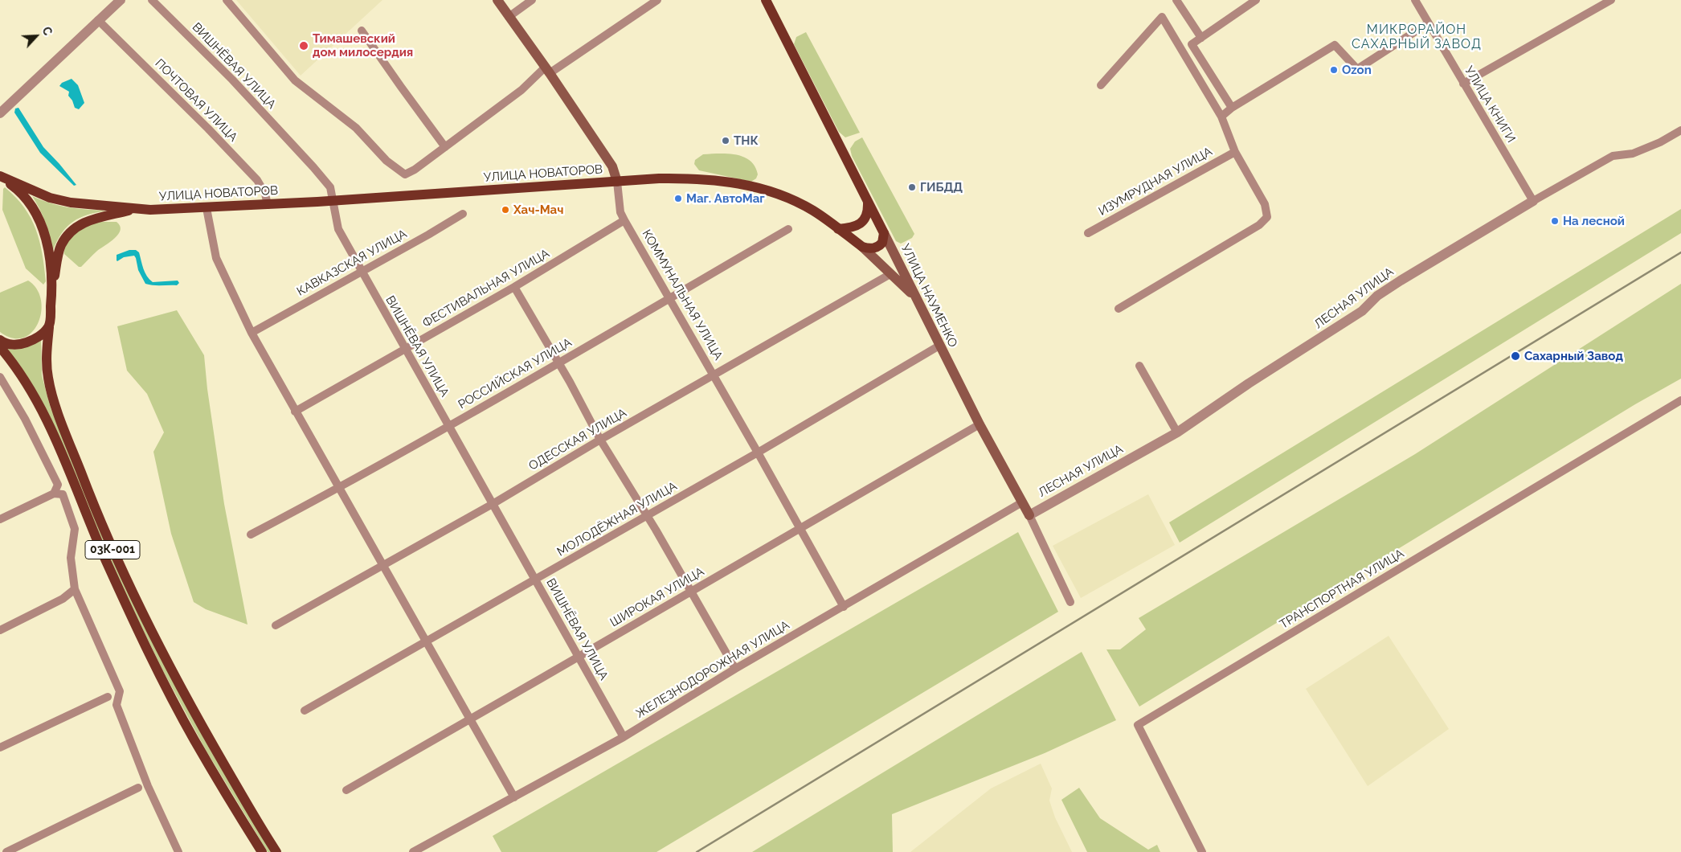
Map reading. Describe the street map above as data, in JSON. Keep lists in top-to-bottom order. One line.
{"streets":{"main road":["УЛИЦА НОВАТОРОВ","КОММУНАЛЬНАЯ УЛИЦА","УЛИЦА НАУМЕНКО","03К-001"],"street":["ВИШНЁВАЯ УЛИЦА","ПОЧТОВАЯ УЛИЦА","УЛИЦА КНИГИ","ИЗУМРУДНАЯ УЛИЦА","КАВКАЗСКАЯ УЛИЦА","ФЕСТИВАЛЬНАЯ УЛИЦА","ЛЕСНАЯ УЛИЦА","РОССИЙСКАЯ УЛИЦА","ОДЕССКАЯ УЛИЦА","МОЛОДЁЖНАЯ УЛИЦА","ТРАНСПОРТНАЯ УЛИЦА","ШИРОКАЯ УЛИЦА","ЖЕЛЕЗНОДОРОЖНАЯ УЛИЦА"]},"crossings":[["ВИШНЁВАЯ УЛИЦА","УЛИЦА НОВАТОРОВ"],["ВИШНЁВАЯ УЛИЦА","КАВКАЗСКАЯ УЛИЦА"],["ВИШНЁВАЯ УЛИЦА","ФЕСТИВАЛЬНАЯ УЛИЦА"],["ВИШНЁВАЯ УЛИЦА","РОССИЙСКАЯ УЛИЦА"],["ВИШНЁВАЯ УЛИЦА","ОДЕССКАЯ УЛИЦА"],["ВИШНЁВАЯ УЛИЦА","МОЛОДЁЖНАЯ УЛИЦА"],["ВИШНЁВАЯ УЛИЦА","ШИРОКАЯ УЛИЦА"],["ВИШНЁВАЯ УЛИЦА","ЖЕЛЕЗНОДОРОЖНАЯ УЛИЦА"],["ПОЧТОВАЯ УЛИЦА","УЛИЦА НОВАТОРОВ"],["УЛИЦА КНИГИ","ЛЕСНАЯ УЛИЦА"],["УЛИЦА НОВАТОРОВ","КОММУНАЛЬНАЯ УЛИЦА"],["УЛИЦА НОВАТОРОВ","УЛИЦА НАУМЕНКО"],["УЛИЦА НОВАТОРОВ","ОДЕССКАЯ УЛИЦА"],["УЛИЦА НОВАТОРОВ","03К-001"],["ФЕСТИВАЛЬНАЯ УЛИЦА","КОММУНАЛЬНАЯ УЛИЦА"],["КОММУНАЛЬНАЯ УЛИЦА","РОССИЙСКАЯ УЛИЦА"],["КОММУНАЛЬНАЯ УЛИЦА","ОДЕССКАЯ УЛИЦА"],["КОММУНАЛЬНАЯ УЛИЦА","МОЛОДЁЖНАЯ УЛИЦА"],["КОММУНАЛЬНАЯ УЛИЦА","ШИРОКАЯ УЛИЦА"],["КОММУНАЛЬНАЯ УЛИЦА","ЖЕЛЕЗНОДОРОЖНАЯ УЛИЦА"],["УЛИЦА НАУМЕНКО","ЛЕСНАЯ УЛИЦА"],["УЛИЦА НАУМЕНКО","МОЛОДЁЖНАЯ УЛИЦА"],["УЛИЦА НАУМЕНКО","ШИРОКАЯ УЛИЦА"],["УЛИЦА НАУМЕНКО","ЖЕЛЕЗНОДОРОЖНАЯ УЛИЦА"]],"districts":["МИКРОРАЙОН САХАРНЫЙ ЗАВОД"],"places":["Тимашевский дом милосердия","Ozon","ТНК","ГИБДД","Маг. АвтоМаг","Хач-Мач","На лесной","Сахарный Завод"],"north":"top right"}
